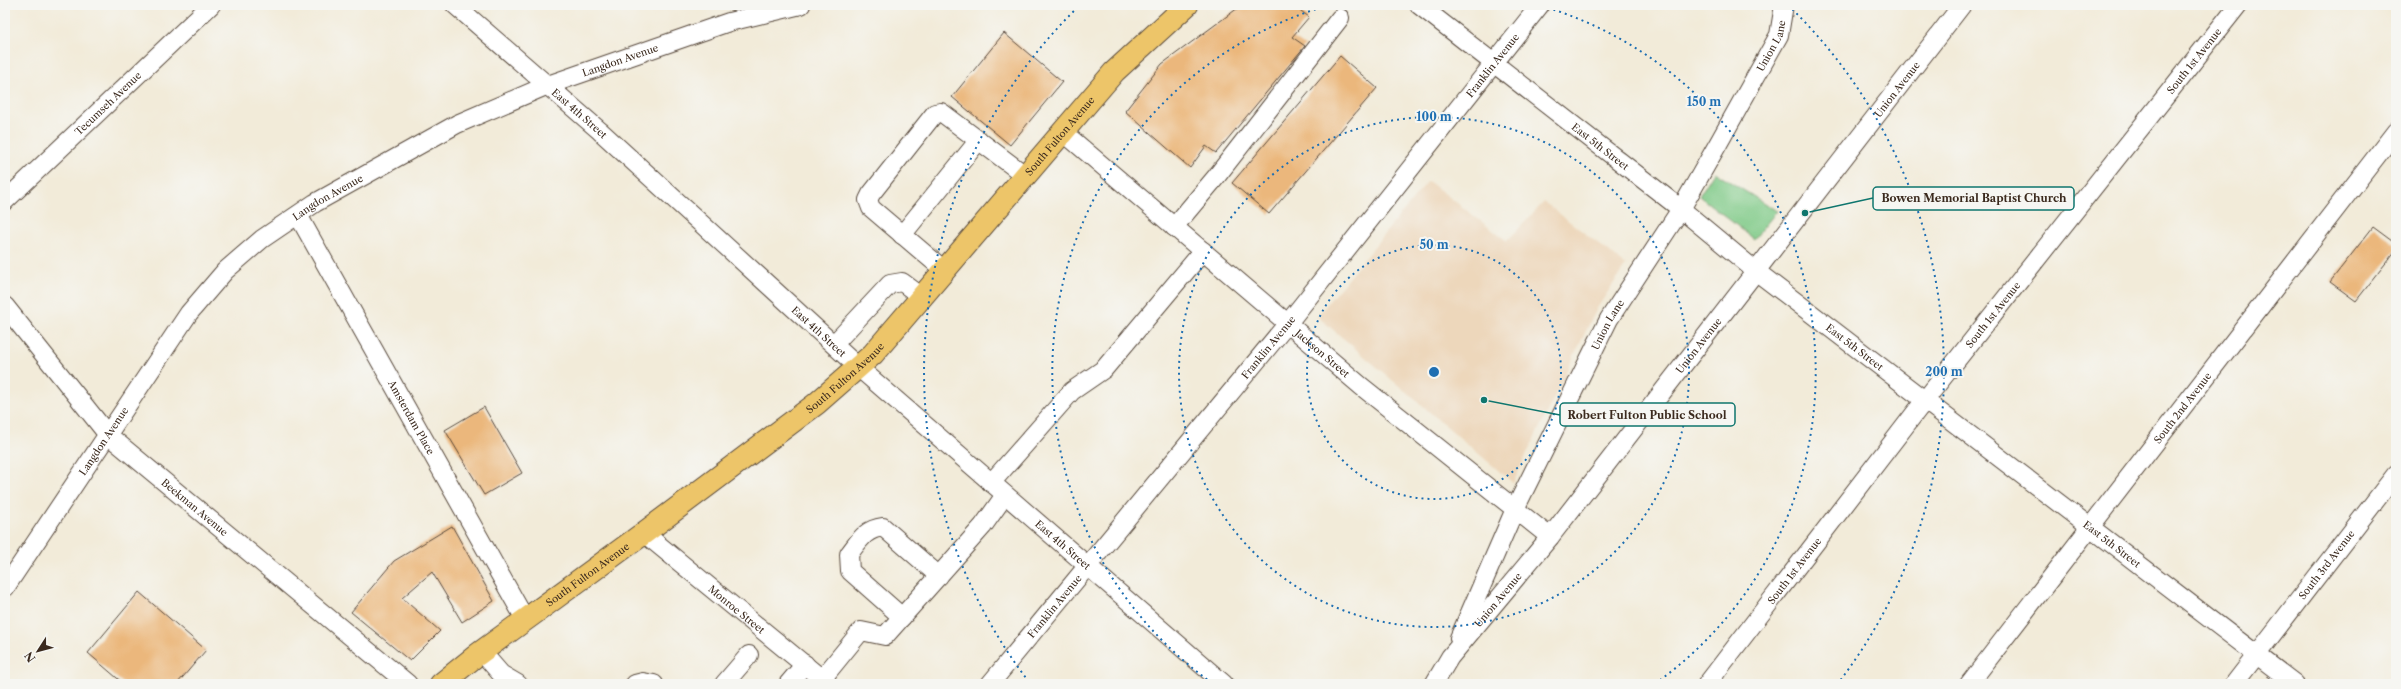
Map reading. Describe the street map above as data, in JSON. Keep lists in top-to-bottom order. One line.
{"streets":{"main road":["South Fulton Avenue"],"street":["Union Lane","Langdon Avenue","South 1st Avenue","Franklin Avenue","Union Avenue","Tecumseh Avenue","East 4th Street","East 5th Street","Jackson Street","South 2nd Avenue","Amsterdam Place","Beekman Avenue","South 3rd Avenue","Monroe Street"]},"crossings":[["Union Lane","Union Avenue"],["Union Lane","East 5th Street"],["Union Lane","Jackson Street"],["Langdon Avenue","East 4th Street"],["Langdon Avenue","Amsterdam Place"],["Langdon Avenue","Beekman Avenue"],["South 1st Avenue","East 5th Street"],["Franklin Avenue","East 4th Street"],["Franklin Avenue","East 5th Street"],["Franklin Avenue","Jackson Street"],["Union Avenue","East 5th Street"],["Union Avenue","Jackson Street"],["East 4th Street","South Fulton Avenue"],["South Fulton Avenue","Jackson Street"],["South Fulton Avenue","Amsterdam Place"],["South Fulton Avenue","Monroe Street"],["East 5th Street","South 2nd Avenue"],["East 5th Street","South 3rd Avenue"]],"places":["Bowen Memorial Baptist Church","Robert Fulton Public School"],"north":"bottom left","rings":["150 m","100 m","50 m","200 m"]}
